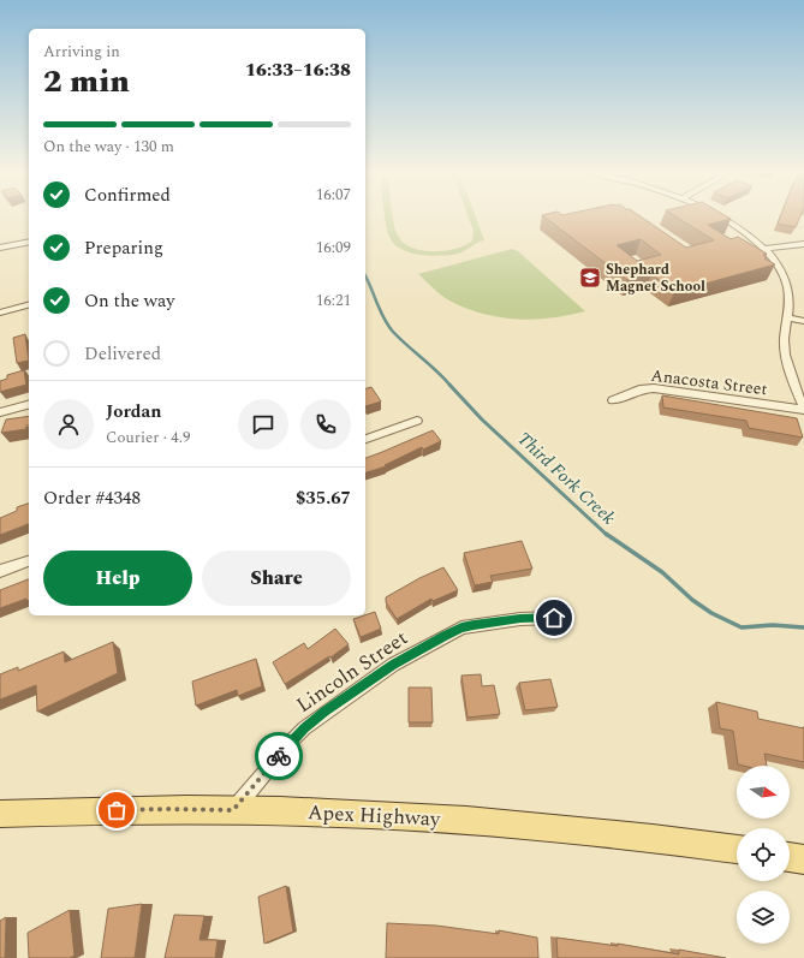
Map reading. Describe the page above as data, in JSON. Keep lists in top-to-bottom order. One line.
{"streets":{"main road":["Apex Highway"],"street":["Anacosta Street","Lincoln Street"]},"crossings":[["Lincoln Street","Apex Highway"]],"water":["Third Fork Creek"],"places":{"school or university":["Shephard Magnet School"]},"north":"right","page":{"heading":["2 min","Arriving in","16:33–16:38"],"panel":["Jordan","Courier · 4.9","Order #4348","$35.67"],"bar":"On the way · 130 m","list":[["Confirmed","16:07"],["Preparing","16:09"],["On the way","16:21"],"Delivered"],"buttons":["Help","Share"]}}
